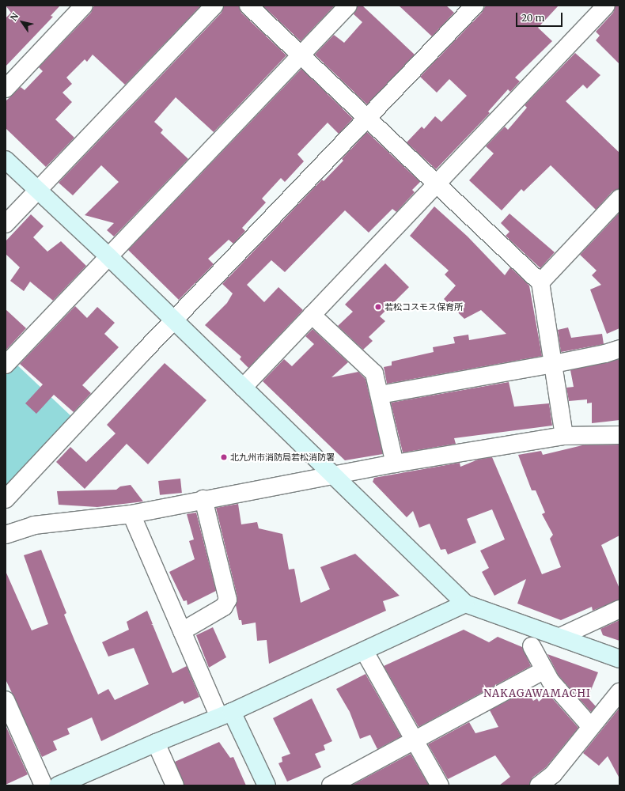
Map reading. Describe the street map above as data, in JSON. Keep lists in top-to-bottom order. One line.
{"districts":["NAKAGAWAMACHI"],"places":["若松コスモス保育所","北九州市消防局若松消防署"],"scale_bar":"20 m","north":"top left"}
